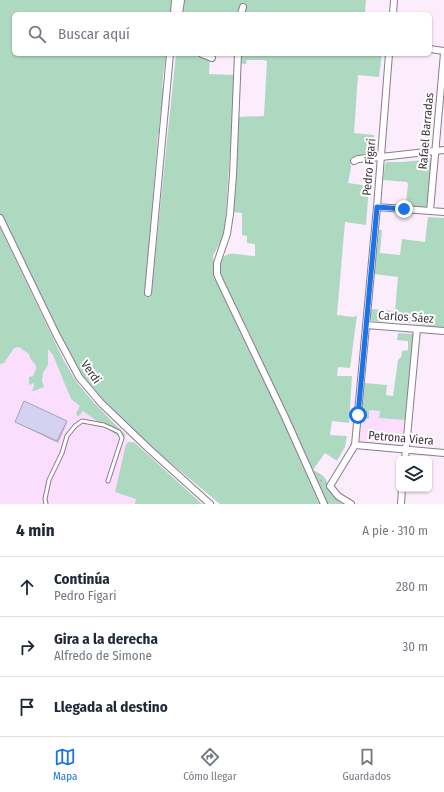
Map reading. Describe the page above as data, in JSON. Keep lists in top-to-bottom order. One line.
{"streets":{"street":["Rafael Barradas","Pedro Figari","Carlos Sáez","Verdi","Petrona Viera"]},"crossings":[["Pedro Figari","Carlos Sáez"],["Pedro Figari","Petrona Viera"]],"page":{"search":"Buscar aquí","heading":["4 min","A pie · 310 m"],"list":[["Continúa","Pedro Figari","280 m"],["Gira a la derecha","Alfredo de Simone","30 m"],"Llegada al destino"],"nav":["Mapa","Cómo llegar","Guardados"]}}
